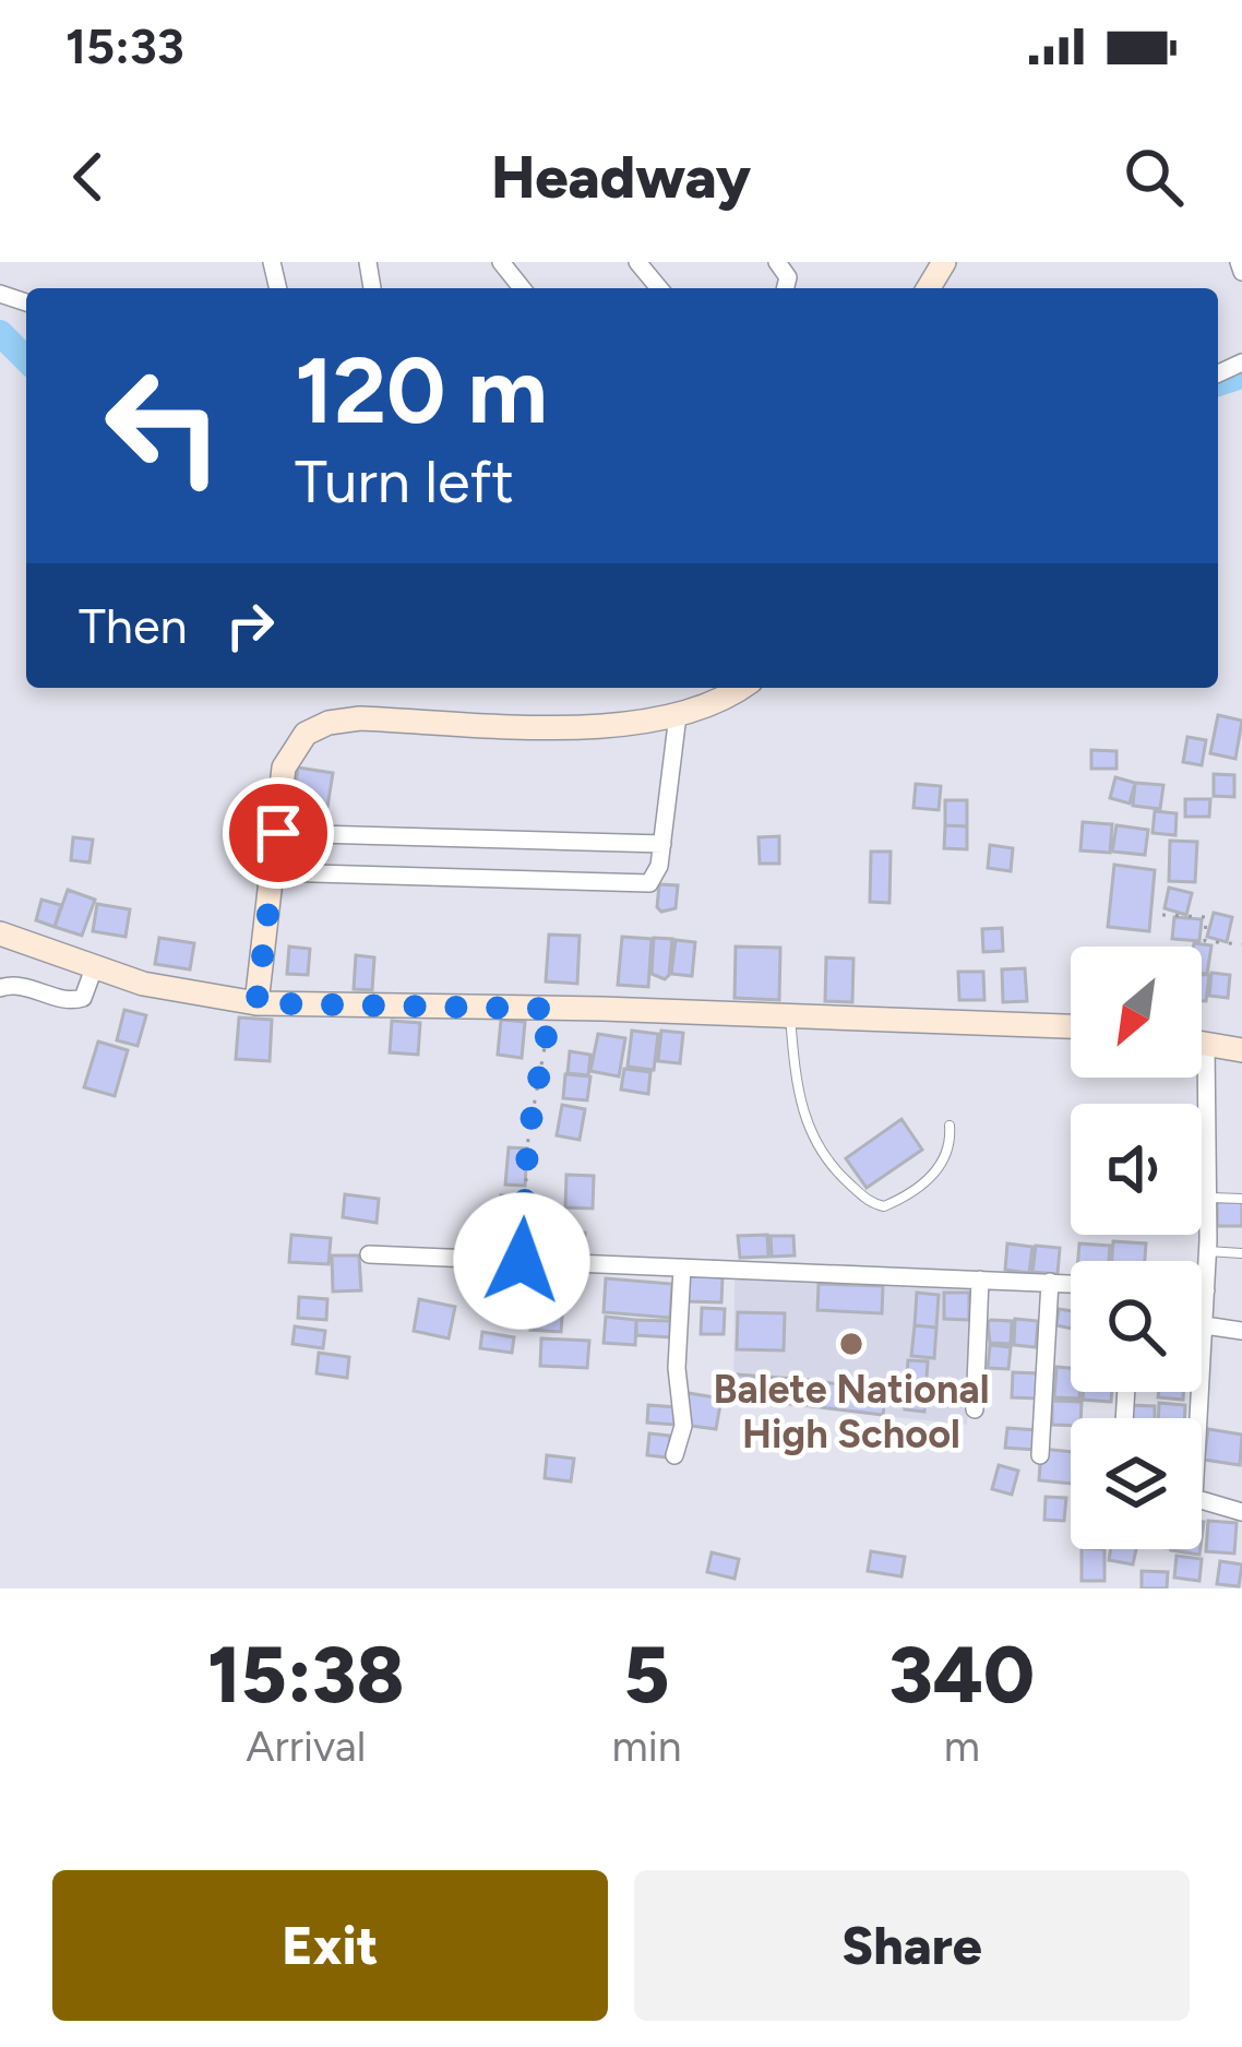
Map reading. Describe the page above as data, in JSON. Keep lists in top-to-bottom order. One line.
{"places":["Balete National High School"],"north":"bottom left","page":{"status":"15:33","header":"Headway","turn":["120 m","Turn left"],"then":"Then","eta":["15:38","Arrival","5","min","340","m"],"buttons":["Exit","Share"]}}
